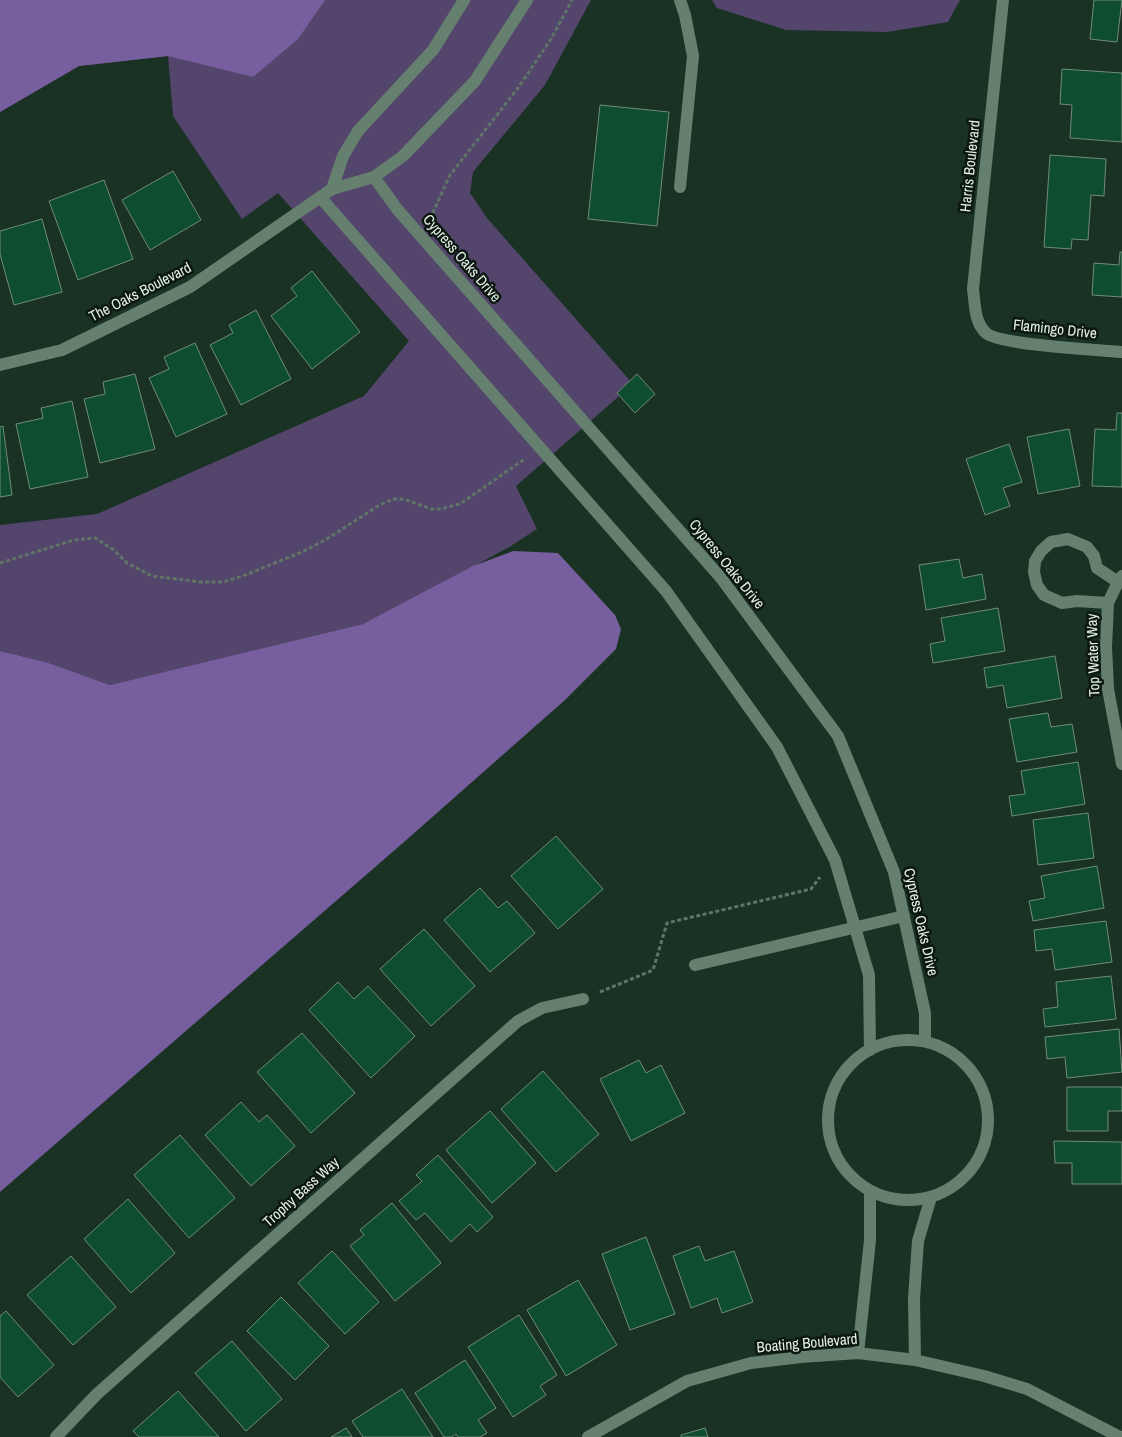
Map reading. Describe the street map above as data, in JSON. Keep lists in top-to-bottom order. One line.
{"streets":{"street":["Harris Boulevard","Cypress Oaks Drive","The Oaks Boulevard","Flamingo Drive","Top Water Way","Trophy Bass Way","Boating Boulevard"]},"crossings":[["Harris Boulevard","Flamingo Drive"],["Cypress Oaks Drive","The Oaks Boulevard"]]}
